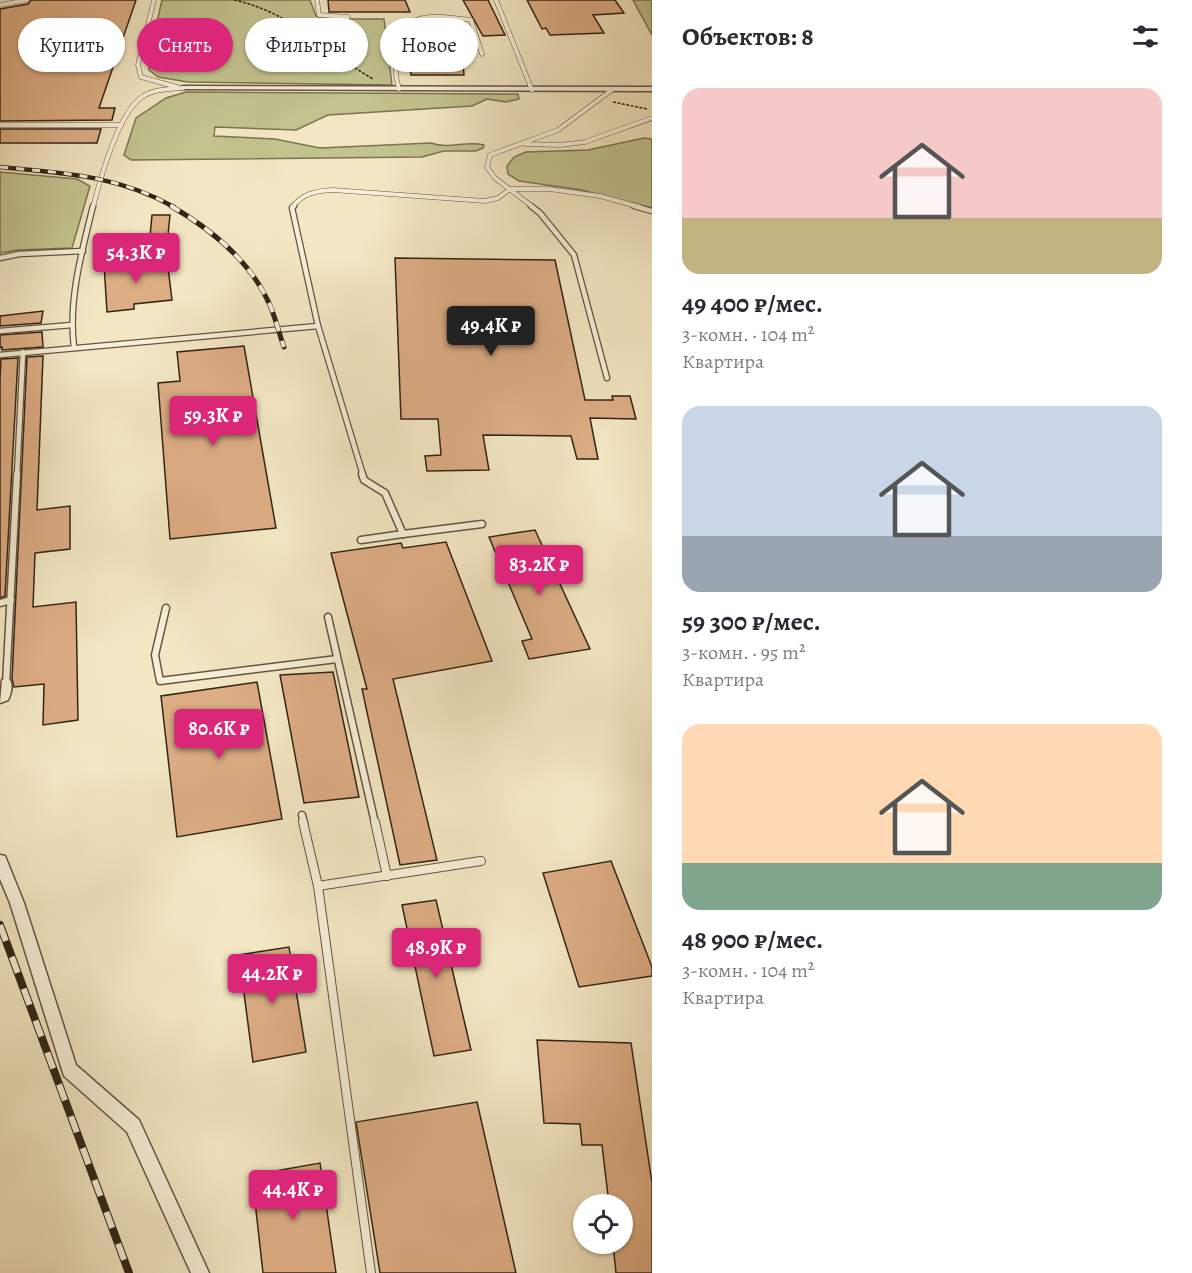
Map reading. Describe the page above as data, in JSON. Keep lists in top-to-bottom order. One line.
{"page":{"heading":"Объектов: 8","chip":["Купить","Снять","Фильтры","Новое"],"list":[{"name":"49 400 ₽/мес.","note":"3-комн. · 104 m² · Квартира"},{"name":"59 300 ₽/мес.","note":"3-комн. · 95 m² · Квартира"},{"name":"48 900 ₽/мес.","note":"3-комн. · 104 m² · Квартира"}],"price":["54.3K ₽","49.4K ₽","59.3K ₽","83.2K ₽","80.6K ₽","48.9K ₽","44.2K ₽","44.4K ₽"]}}
